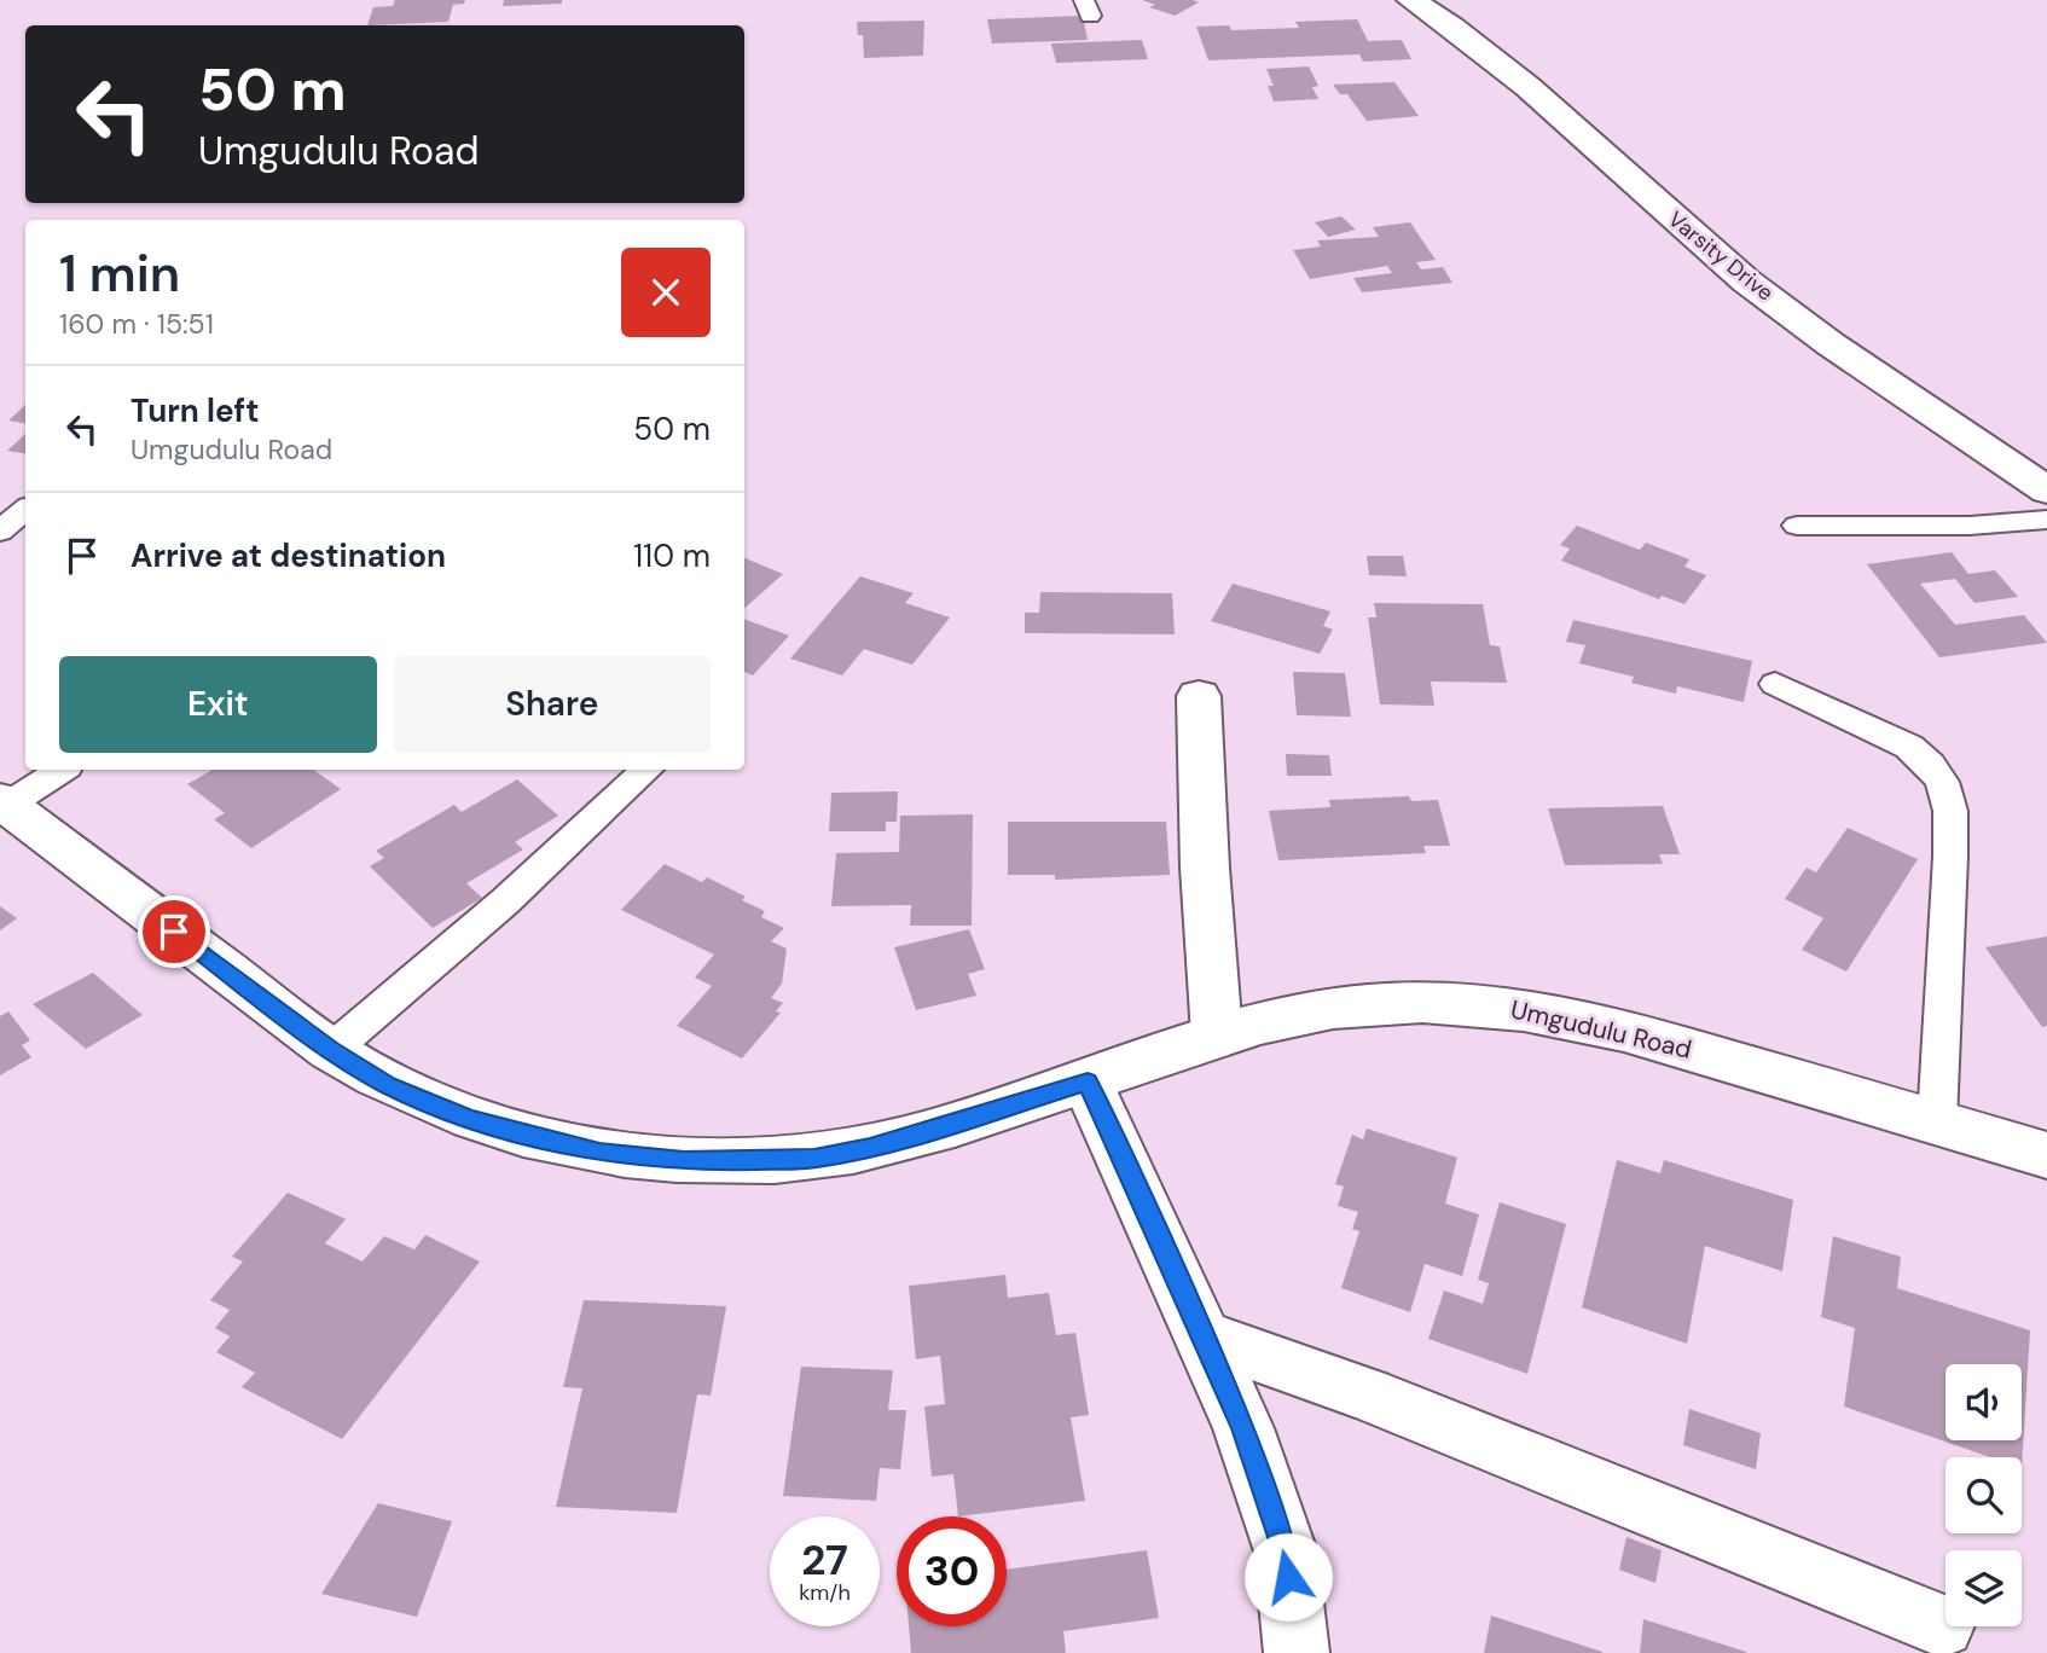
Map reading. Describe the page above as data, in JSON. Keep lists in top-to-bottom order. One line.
{"streets":{"street":["Varsity Drive","Umgudulu Road"]},"page":{"turn":["50 m","Umgudulu Road"],"heading":["1 min","160 m · 15:51"],"list":[{"name":"Turn left","note":"Umgudulu Road","value":"50 m"},{"name":"Arrive at destination","value":"110 m"}],"buttons":["Exit","Share"],"speed":"27 km/h","limit":"30"}}
